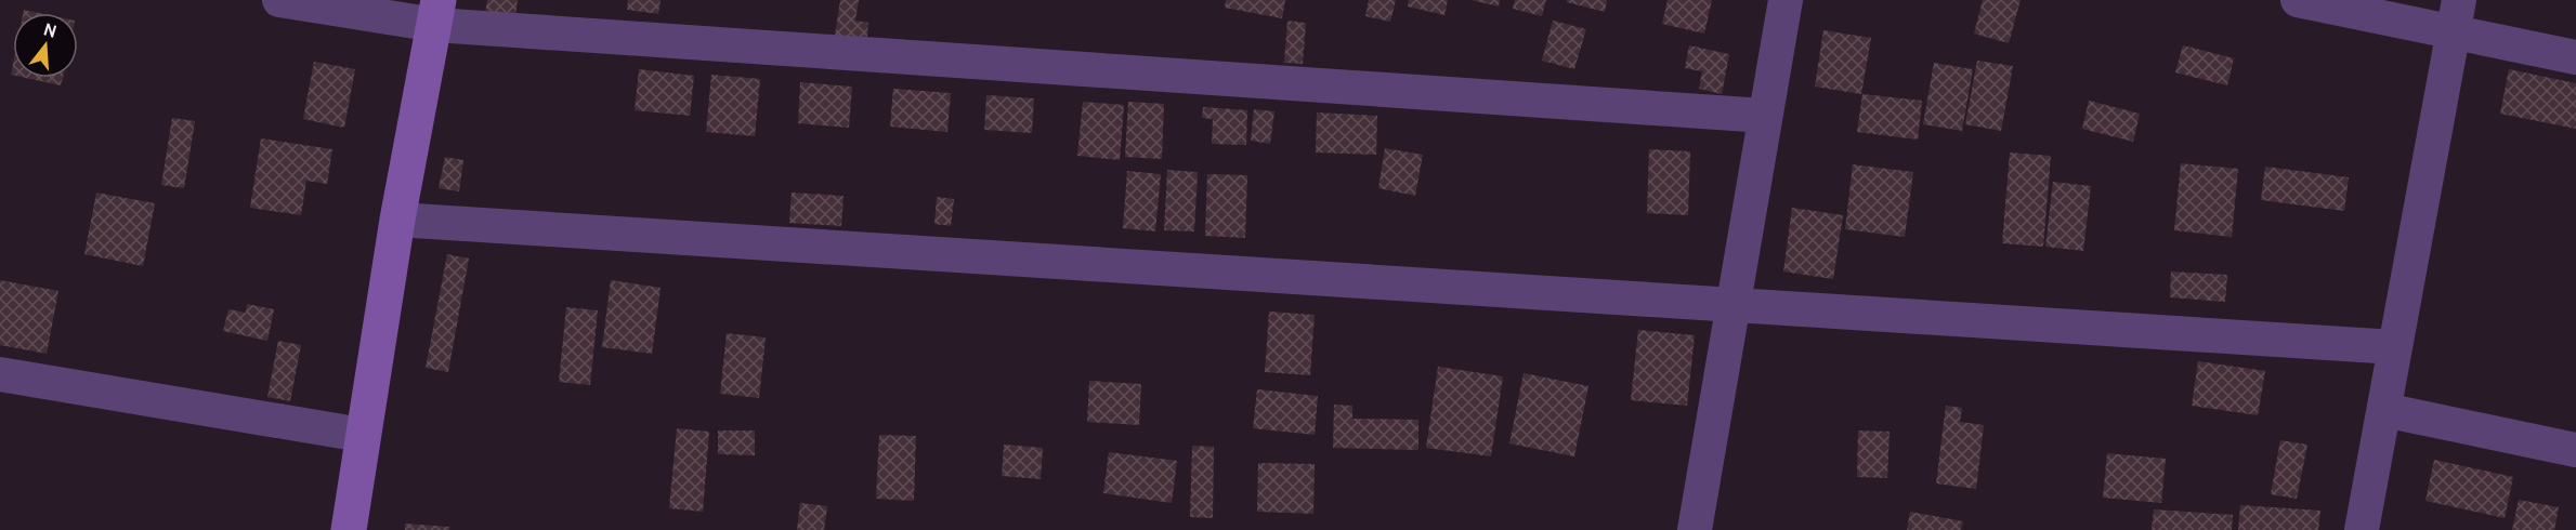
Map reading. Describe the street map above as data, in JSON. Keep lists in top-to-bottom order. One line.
{"north":"top"}
